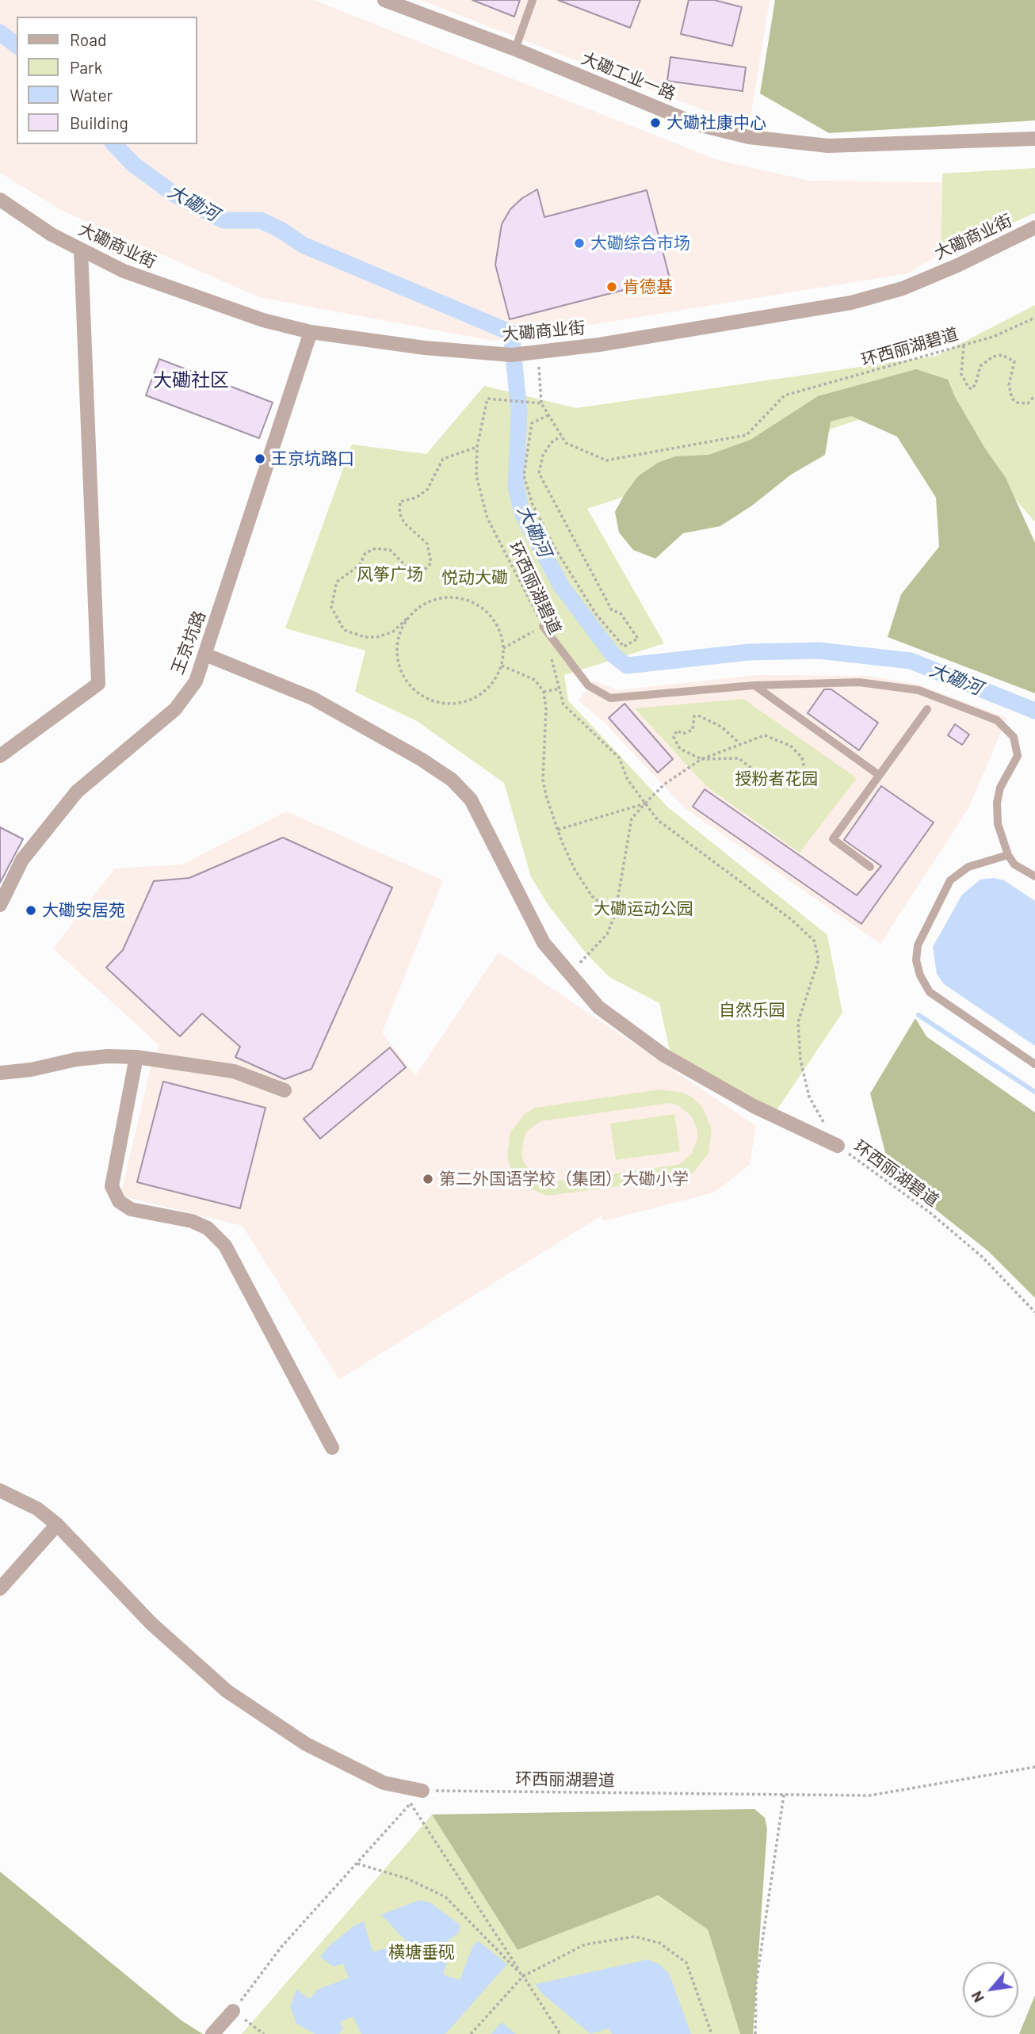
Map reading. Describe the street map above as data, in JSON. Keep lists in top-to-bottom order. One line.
{"streets":{"street":["大磡工业一路","大磡商业街","王京坑路"],"path":["环西丽湖碧道"]},"crossings":[["大磡商业街","王京坑路"]],"districts":["大磡社区"],"water":["大磡河"],"parks":["风筝广场","悦动大磡","授粉者花园","大磡运动公园","自然乐园","横塘垂砚"],"places":["大磡社康中心","大磡综合市场","肯德基","王京坑路口","大磡安居苑","第二外国语学校（集团）大磡小学"],"legend":["Road","Park","Water","Building"],"north":"bottom left"}
